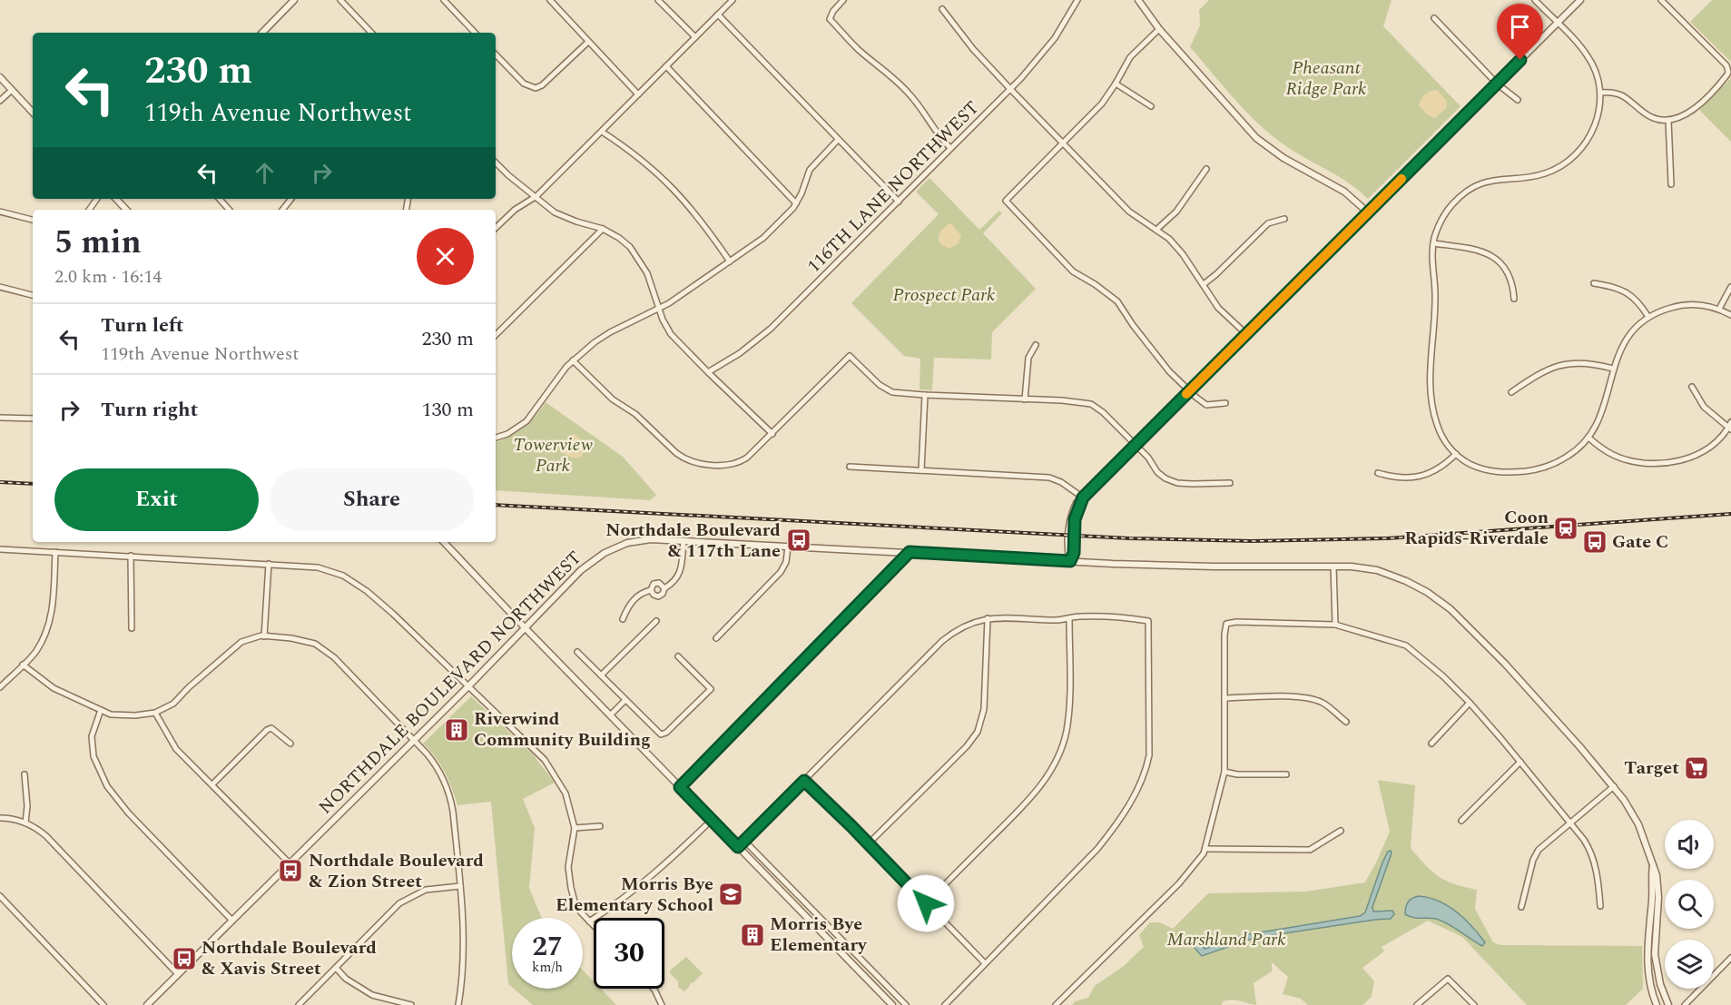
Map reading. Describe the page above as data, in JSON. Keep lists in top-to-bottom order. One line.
{"streets":{"street":["116TH LANE NORTHWEST","NORTHDALE BOULEVARD NORTHWEST"]},"parks":["Pheasant Ridge Park","Prospect Park","Towerview Park","Marshland Park"],"places":{"station":["Coon Rapids-Riverdale"],"bus stop":["Northdale Boulevard & 117th Lane","Gate C","Northdale Boulevard & Zion Street","Northdale Boulevard & Xavis Street"],"building":["Riverwind Community Building","Morris Bye Elementary"],"supermarket":["Target"],"school or university":["Morris Bye Elementary School"]},"page":{"turn":["230 m","119th Avenue Northwest"],"heading":["5 min","2.0 km · 16:14"],"list":[{"name":"Turn left","note":"119th Avenue Northwest","value":"230 m"},{"name":"Turn right","value":"130 m"}],"buttons":["Exit","Share"],"speed":"27 km/h","limit":"30"}}
